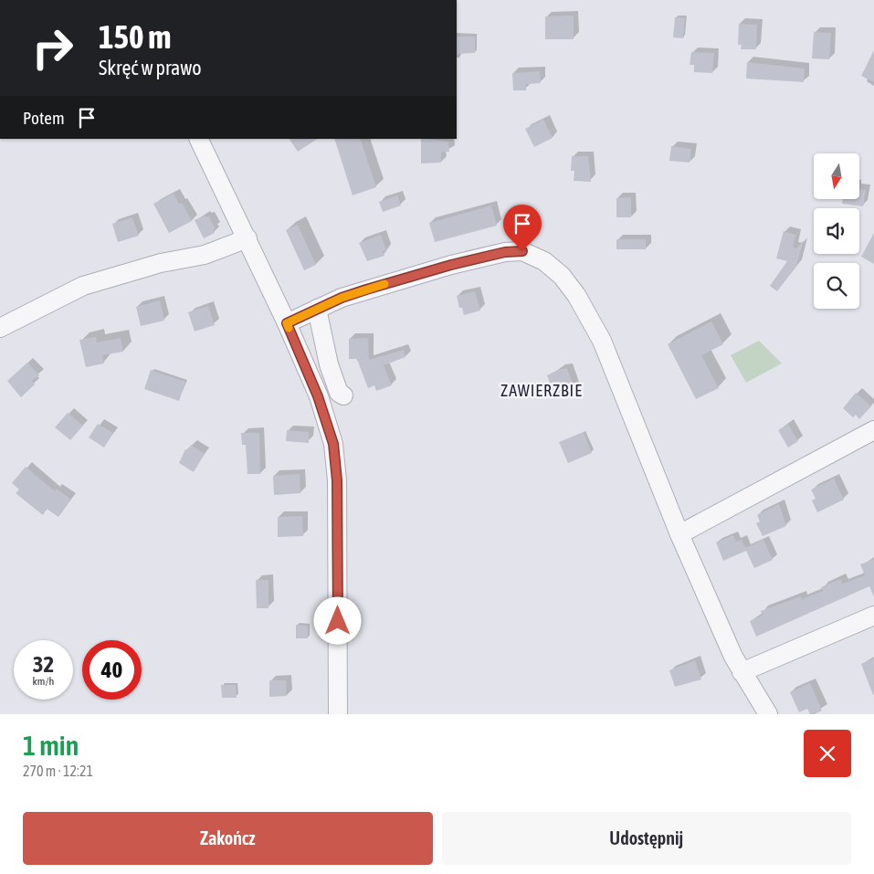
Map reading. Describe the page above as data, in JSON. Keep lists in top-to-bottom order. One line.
{"districts":["ZAWIERZBIE"],"north":"bottom","page":{"turn":["150 m","Skręć w prawo"],"then":"Potem","speed":"32 km/h","limit":"40","heading":["1 min","270 m · 12:21"],"buttons":["Zakończ","Udostępnij"]}}
